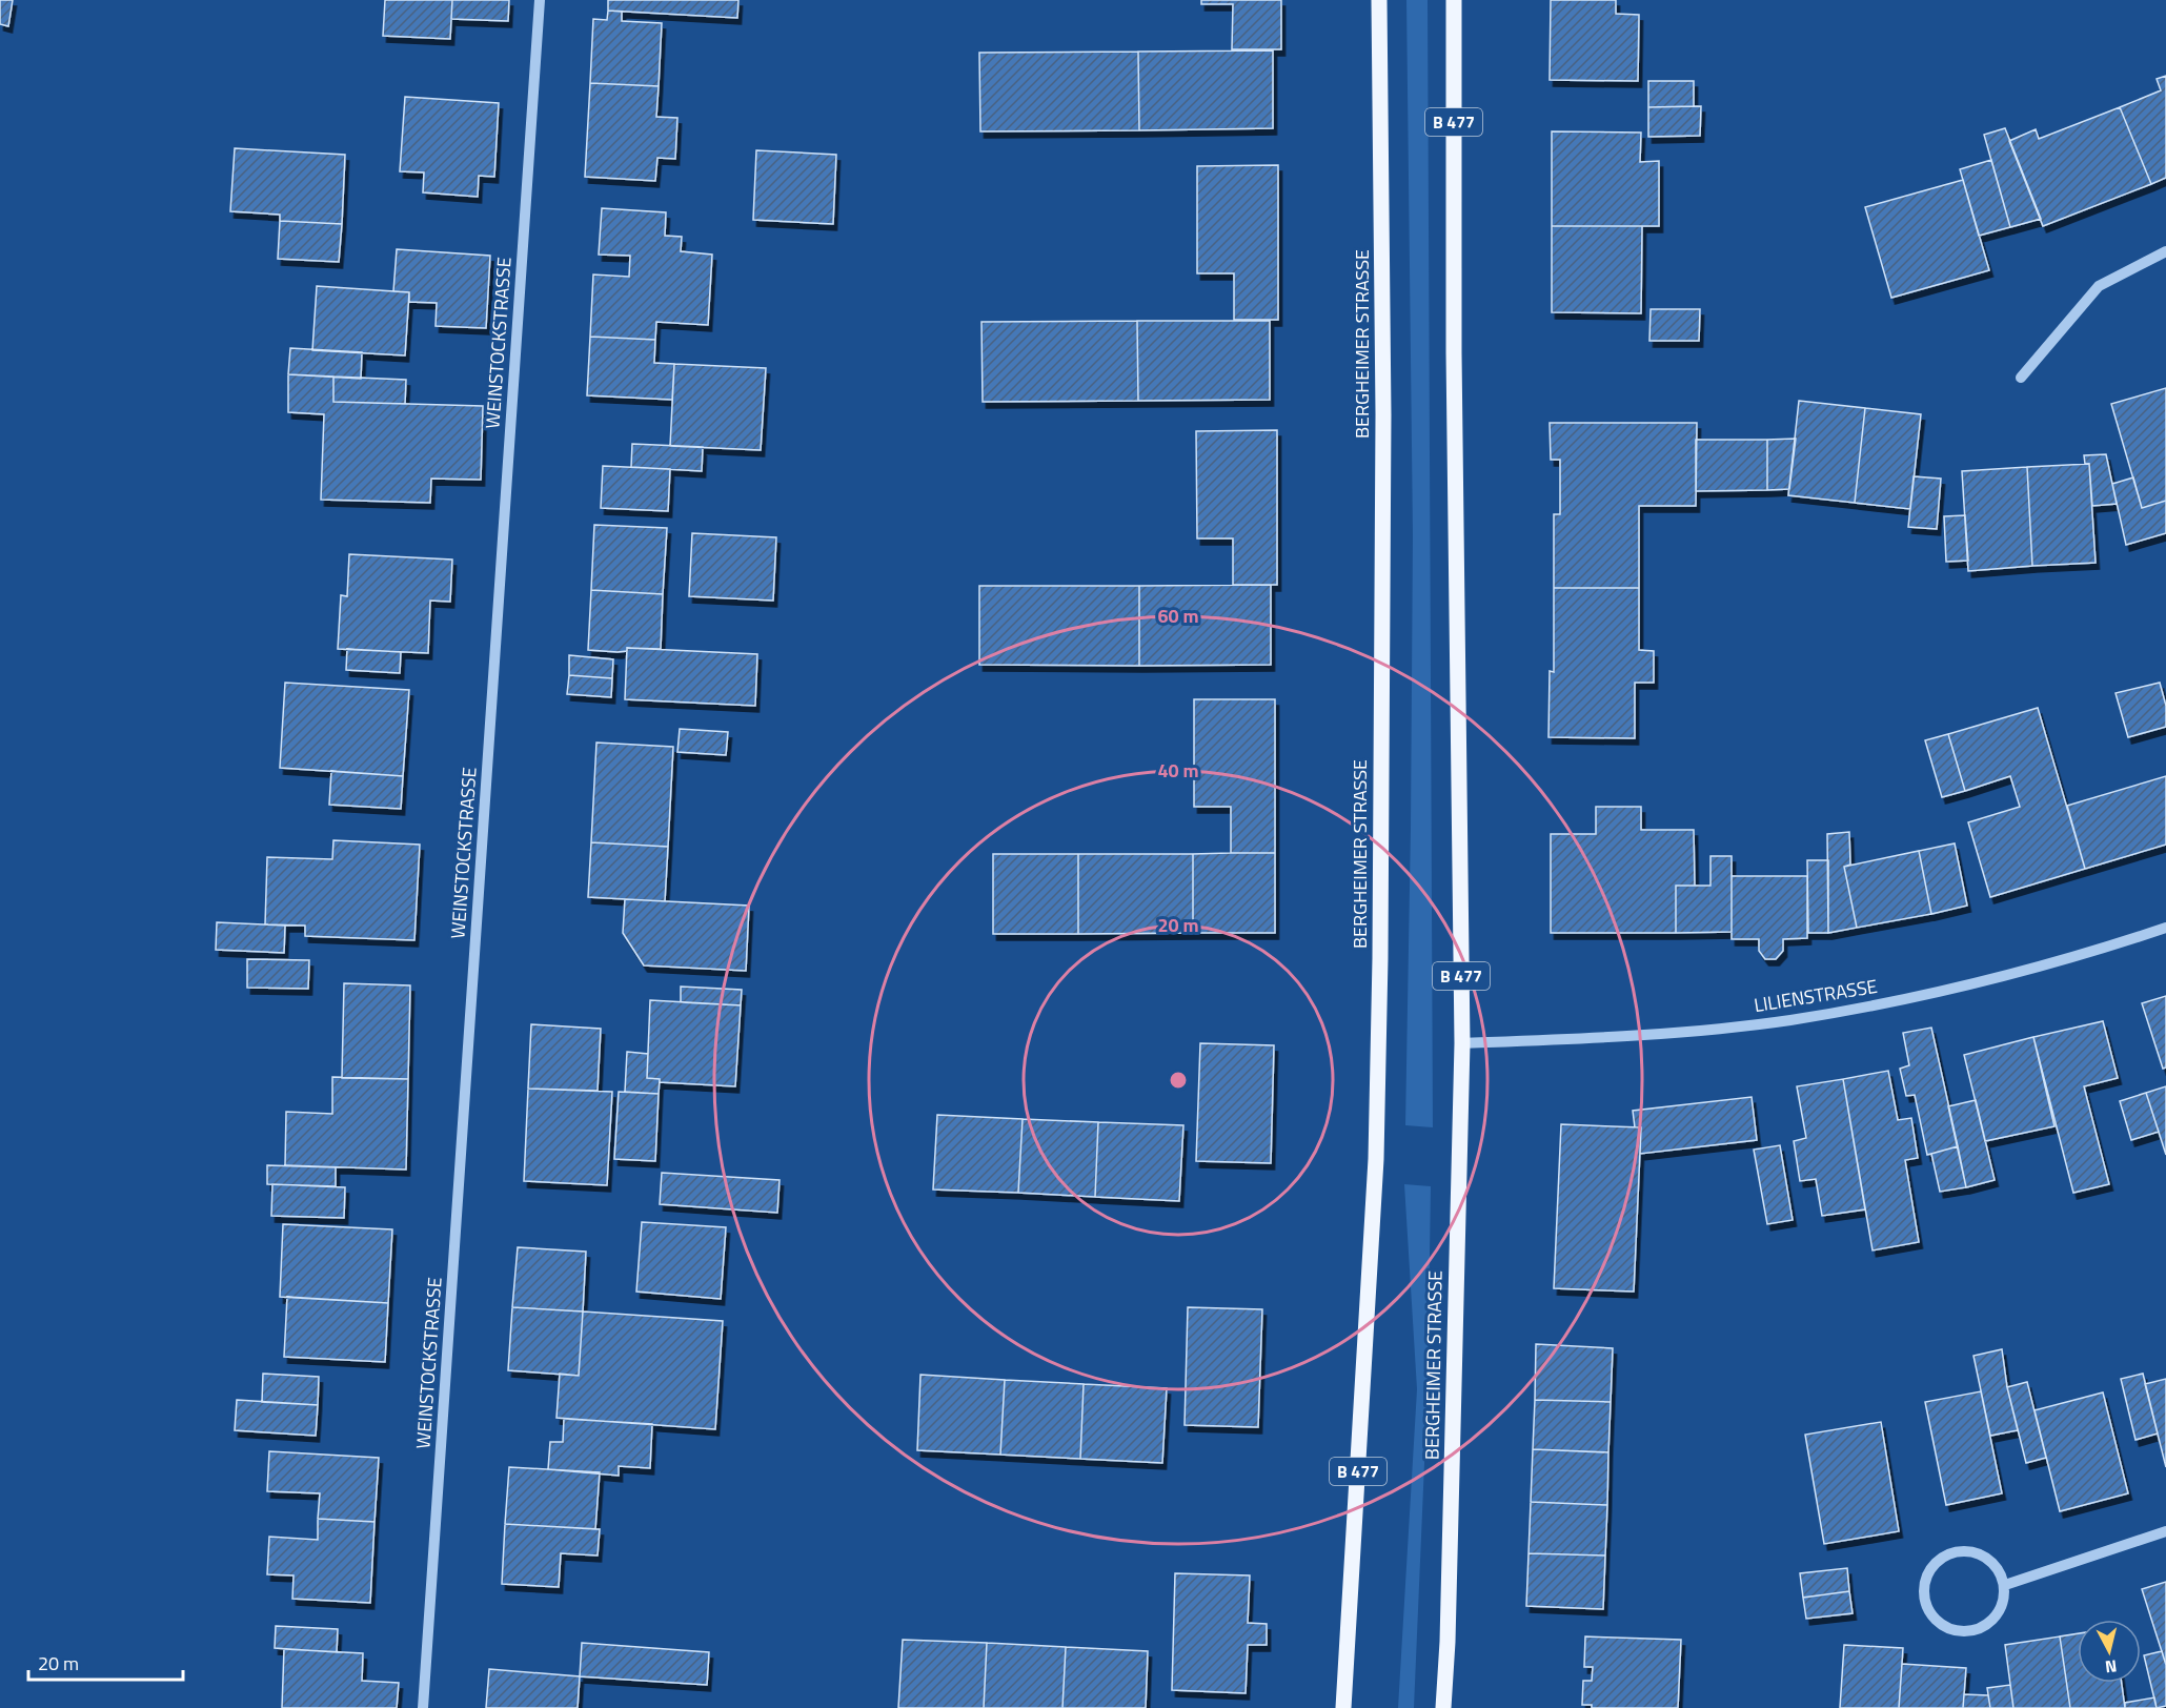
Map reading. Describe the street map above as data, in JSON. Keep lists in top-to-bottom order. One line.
{"streets":{"main road":["B 477","BERGHEIMER STRASSE"],"street":["WEINSTOCKSTRASSE","LILIENSTRASSE"]},"crossings":[["BERGHEIMER STRASSE","LILIENSTRASSE"]],"scale_bar":"20 m","north":"bottom","rings":["60 m","40 m","20 m"]}
